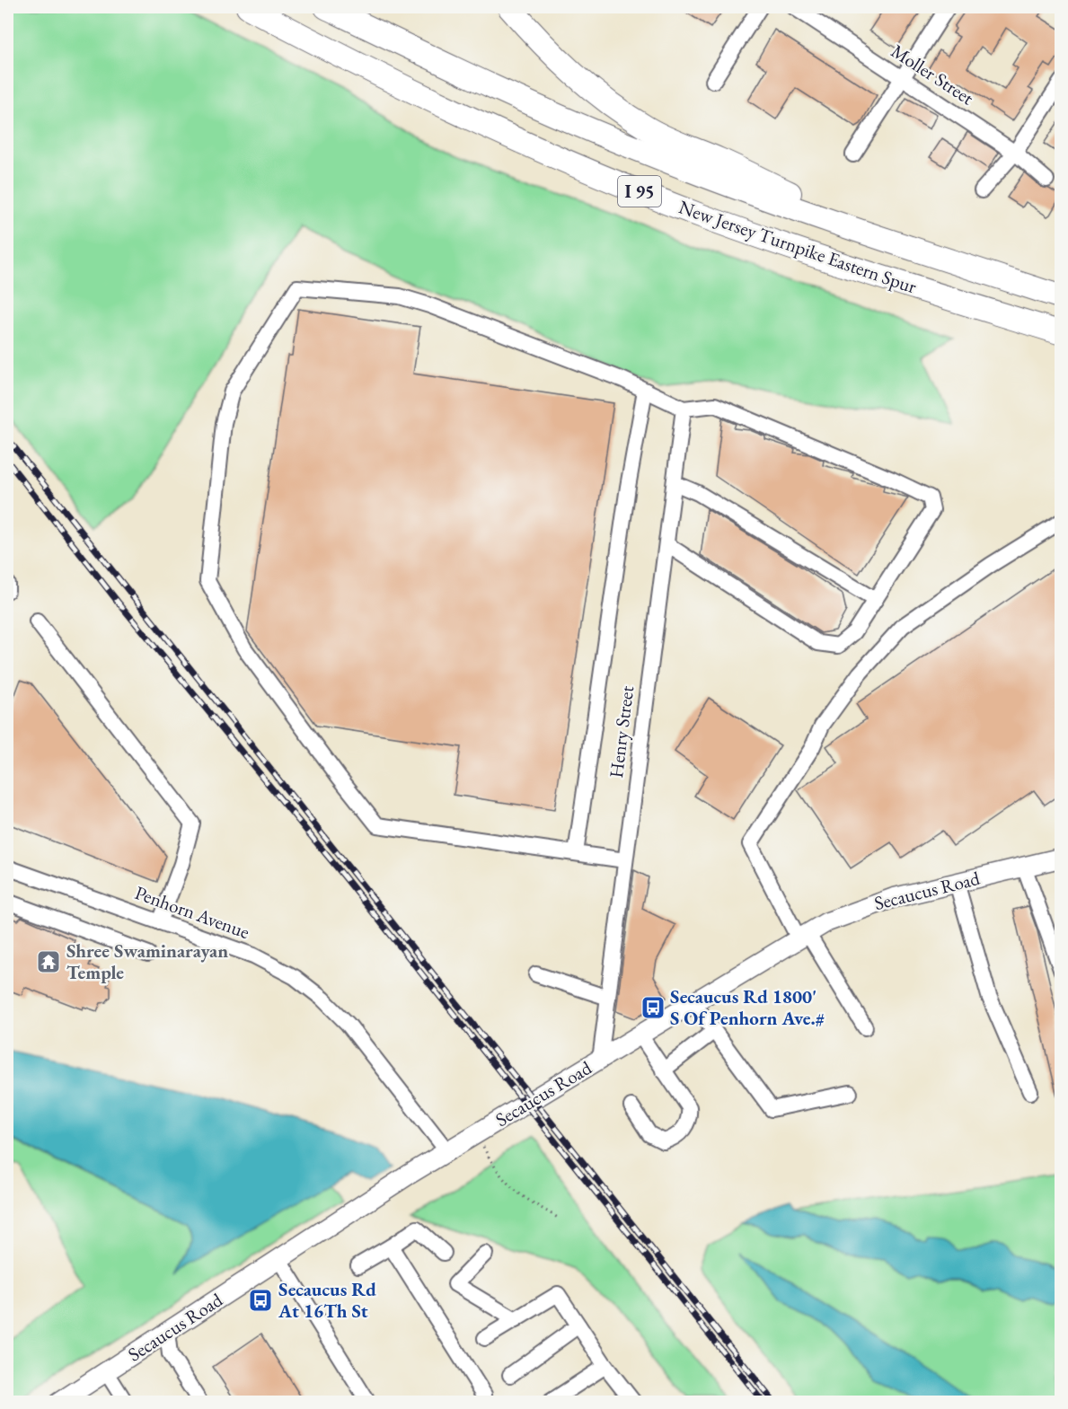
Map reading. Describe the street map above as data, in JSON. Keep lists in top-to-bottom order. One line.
{"streets":{"highway":["I 95","New Jersey Turnpike Eastern Spur"],"main road":["Secaucus Road"],"street":["Moller Street","Henry Street","Penhorn Avenue"]},"crossings":[["Henry Street","Secaucus Road"],["Secaucus Road","Penhorn Avenue"]],"places":{"temple":["Shree Swaminarayan Temple"],"bus stop":["Secaucus Rd 1800' S Of Penhorn Ave.#","Secaucus Rd At 16Th St"]}}
